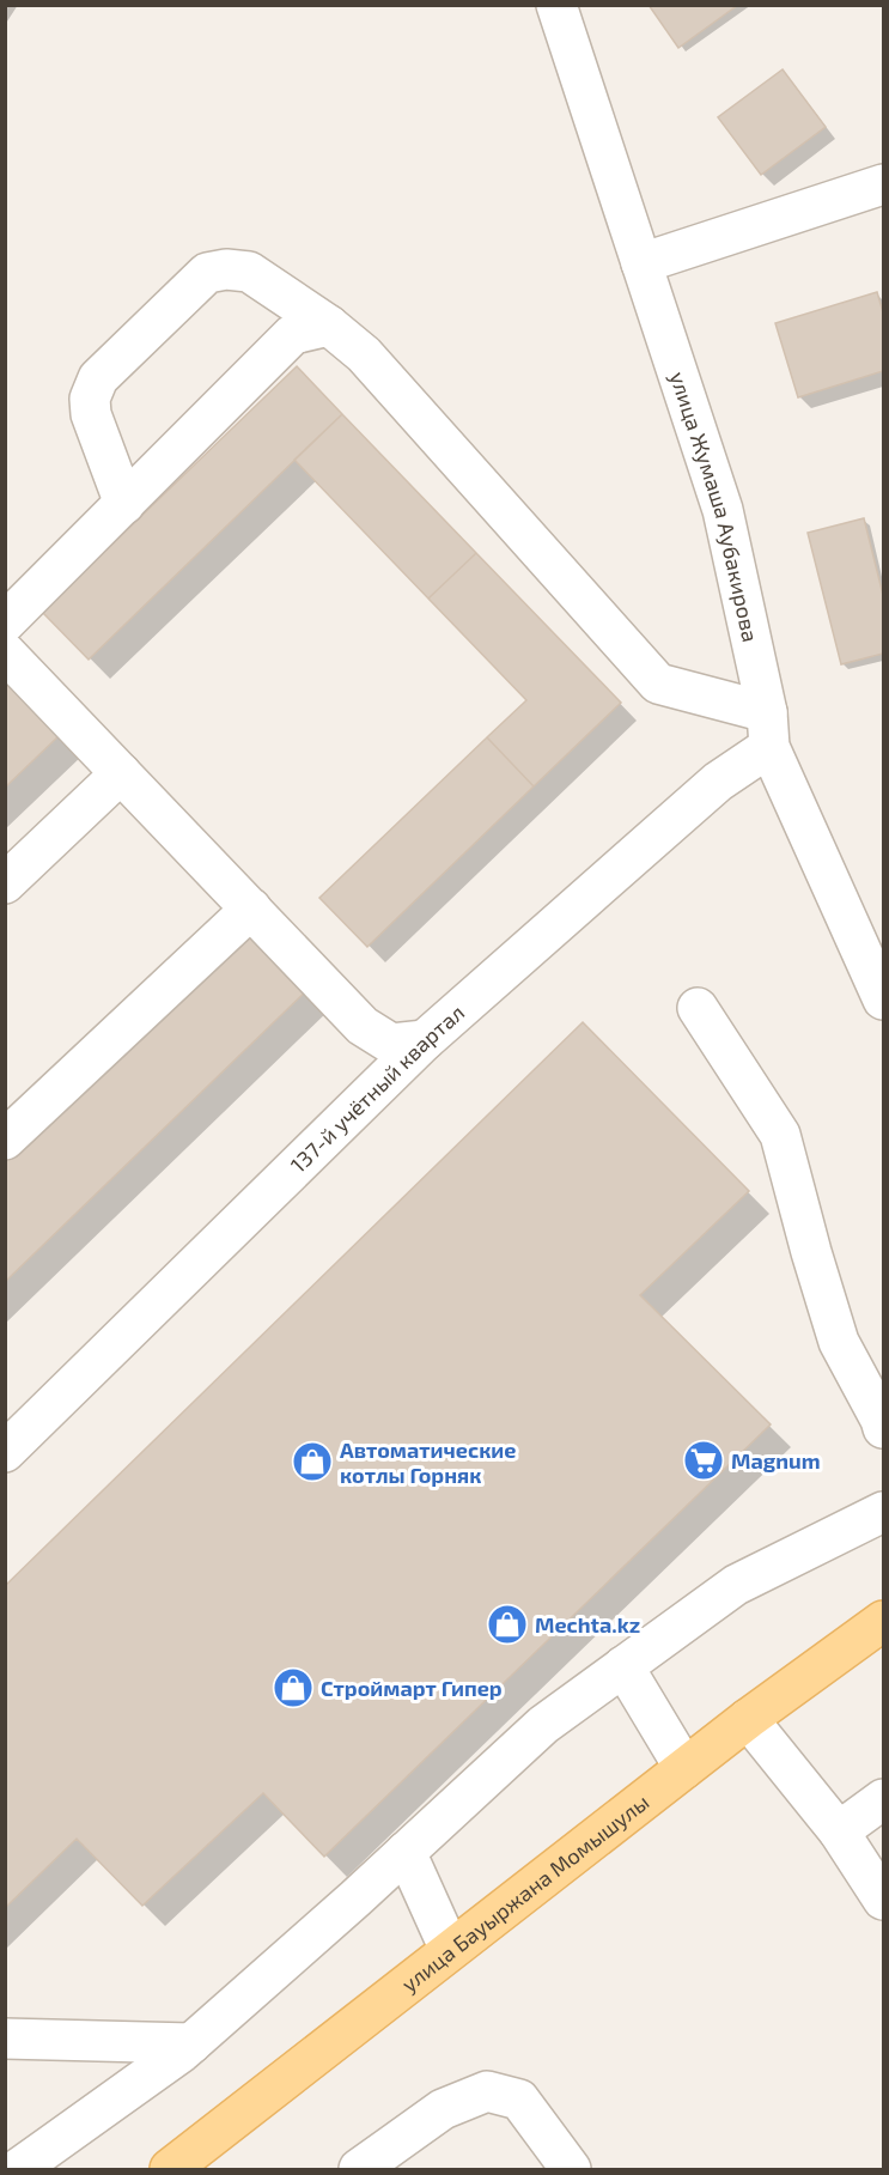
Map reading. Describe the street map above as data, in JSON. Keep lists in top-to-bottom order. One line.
{"streets":{"main road":["улица Бауыржана Момышулы"],"street":["улица Жумаша Аубакирова","137-й учётный квартал"]},"crossings":[["улица Жумаша Аубакирова","137-й учётный квартал"]],"places":{"supermarket":["Magnum"],"shop":["Автоматические котлы Горняк","Mechta.kz","Строймарт Гипер"]}}
